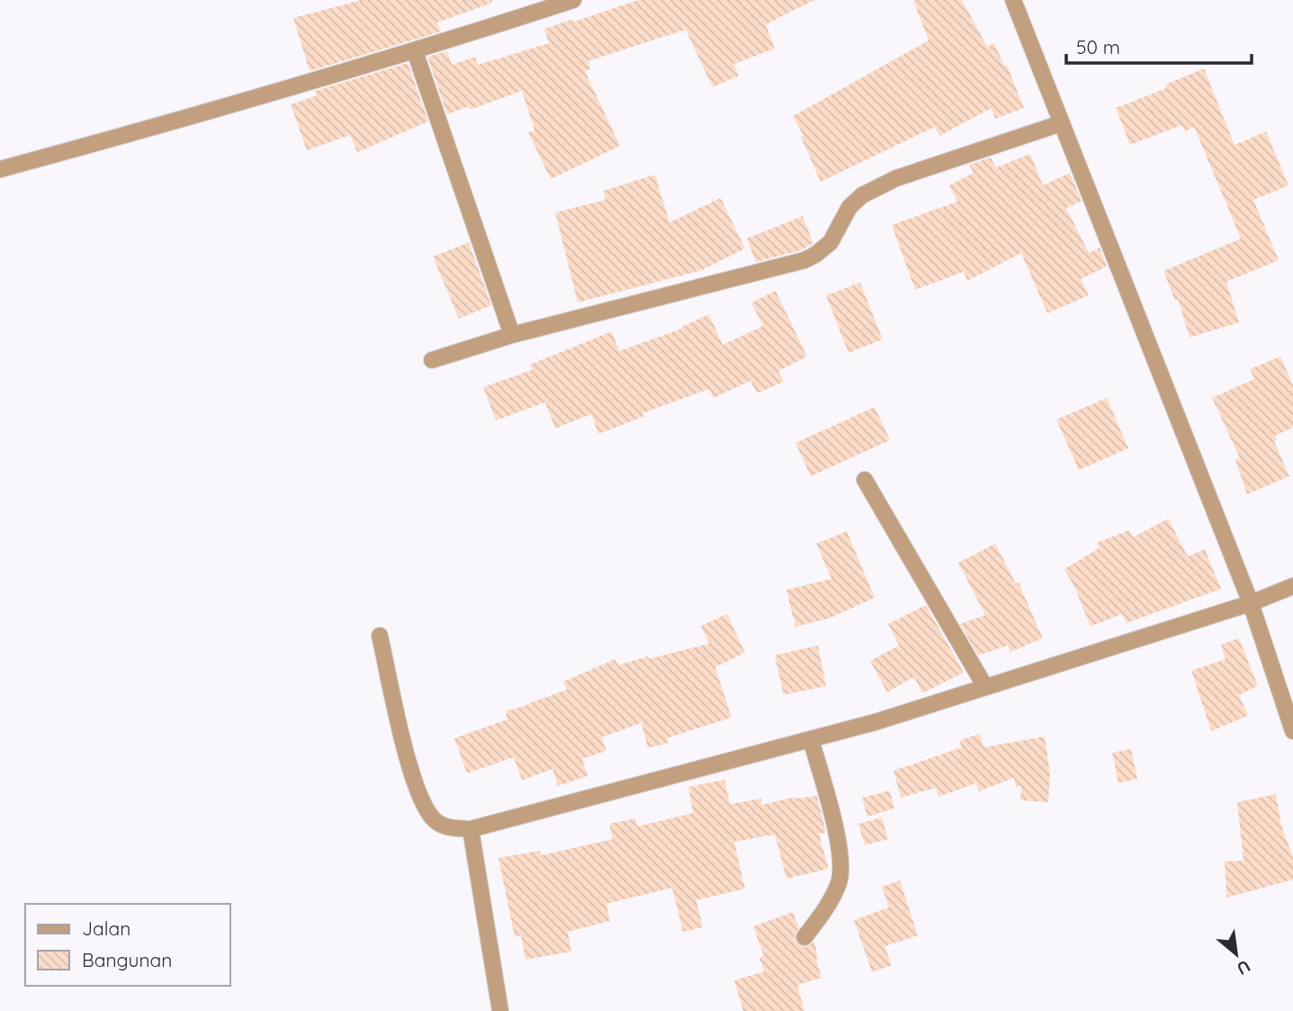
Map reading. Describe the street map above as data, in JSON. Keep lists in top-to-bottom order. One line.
{"legend":["Jalan","Bangunan"],"scale_bar":"50 m","north":"bottom right"}
